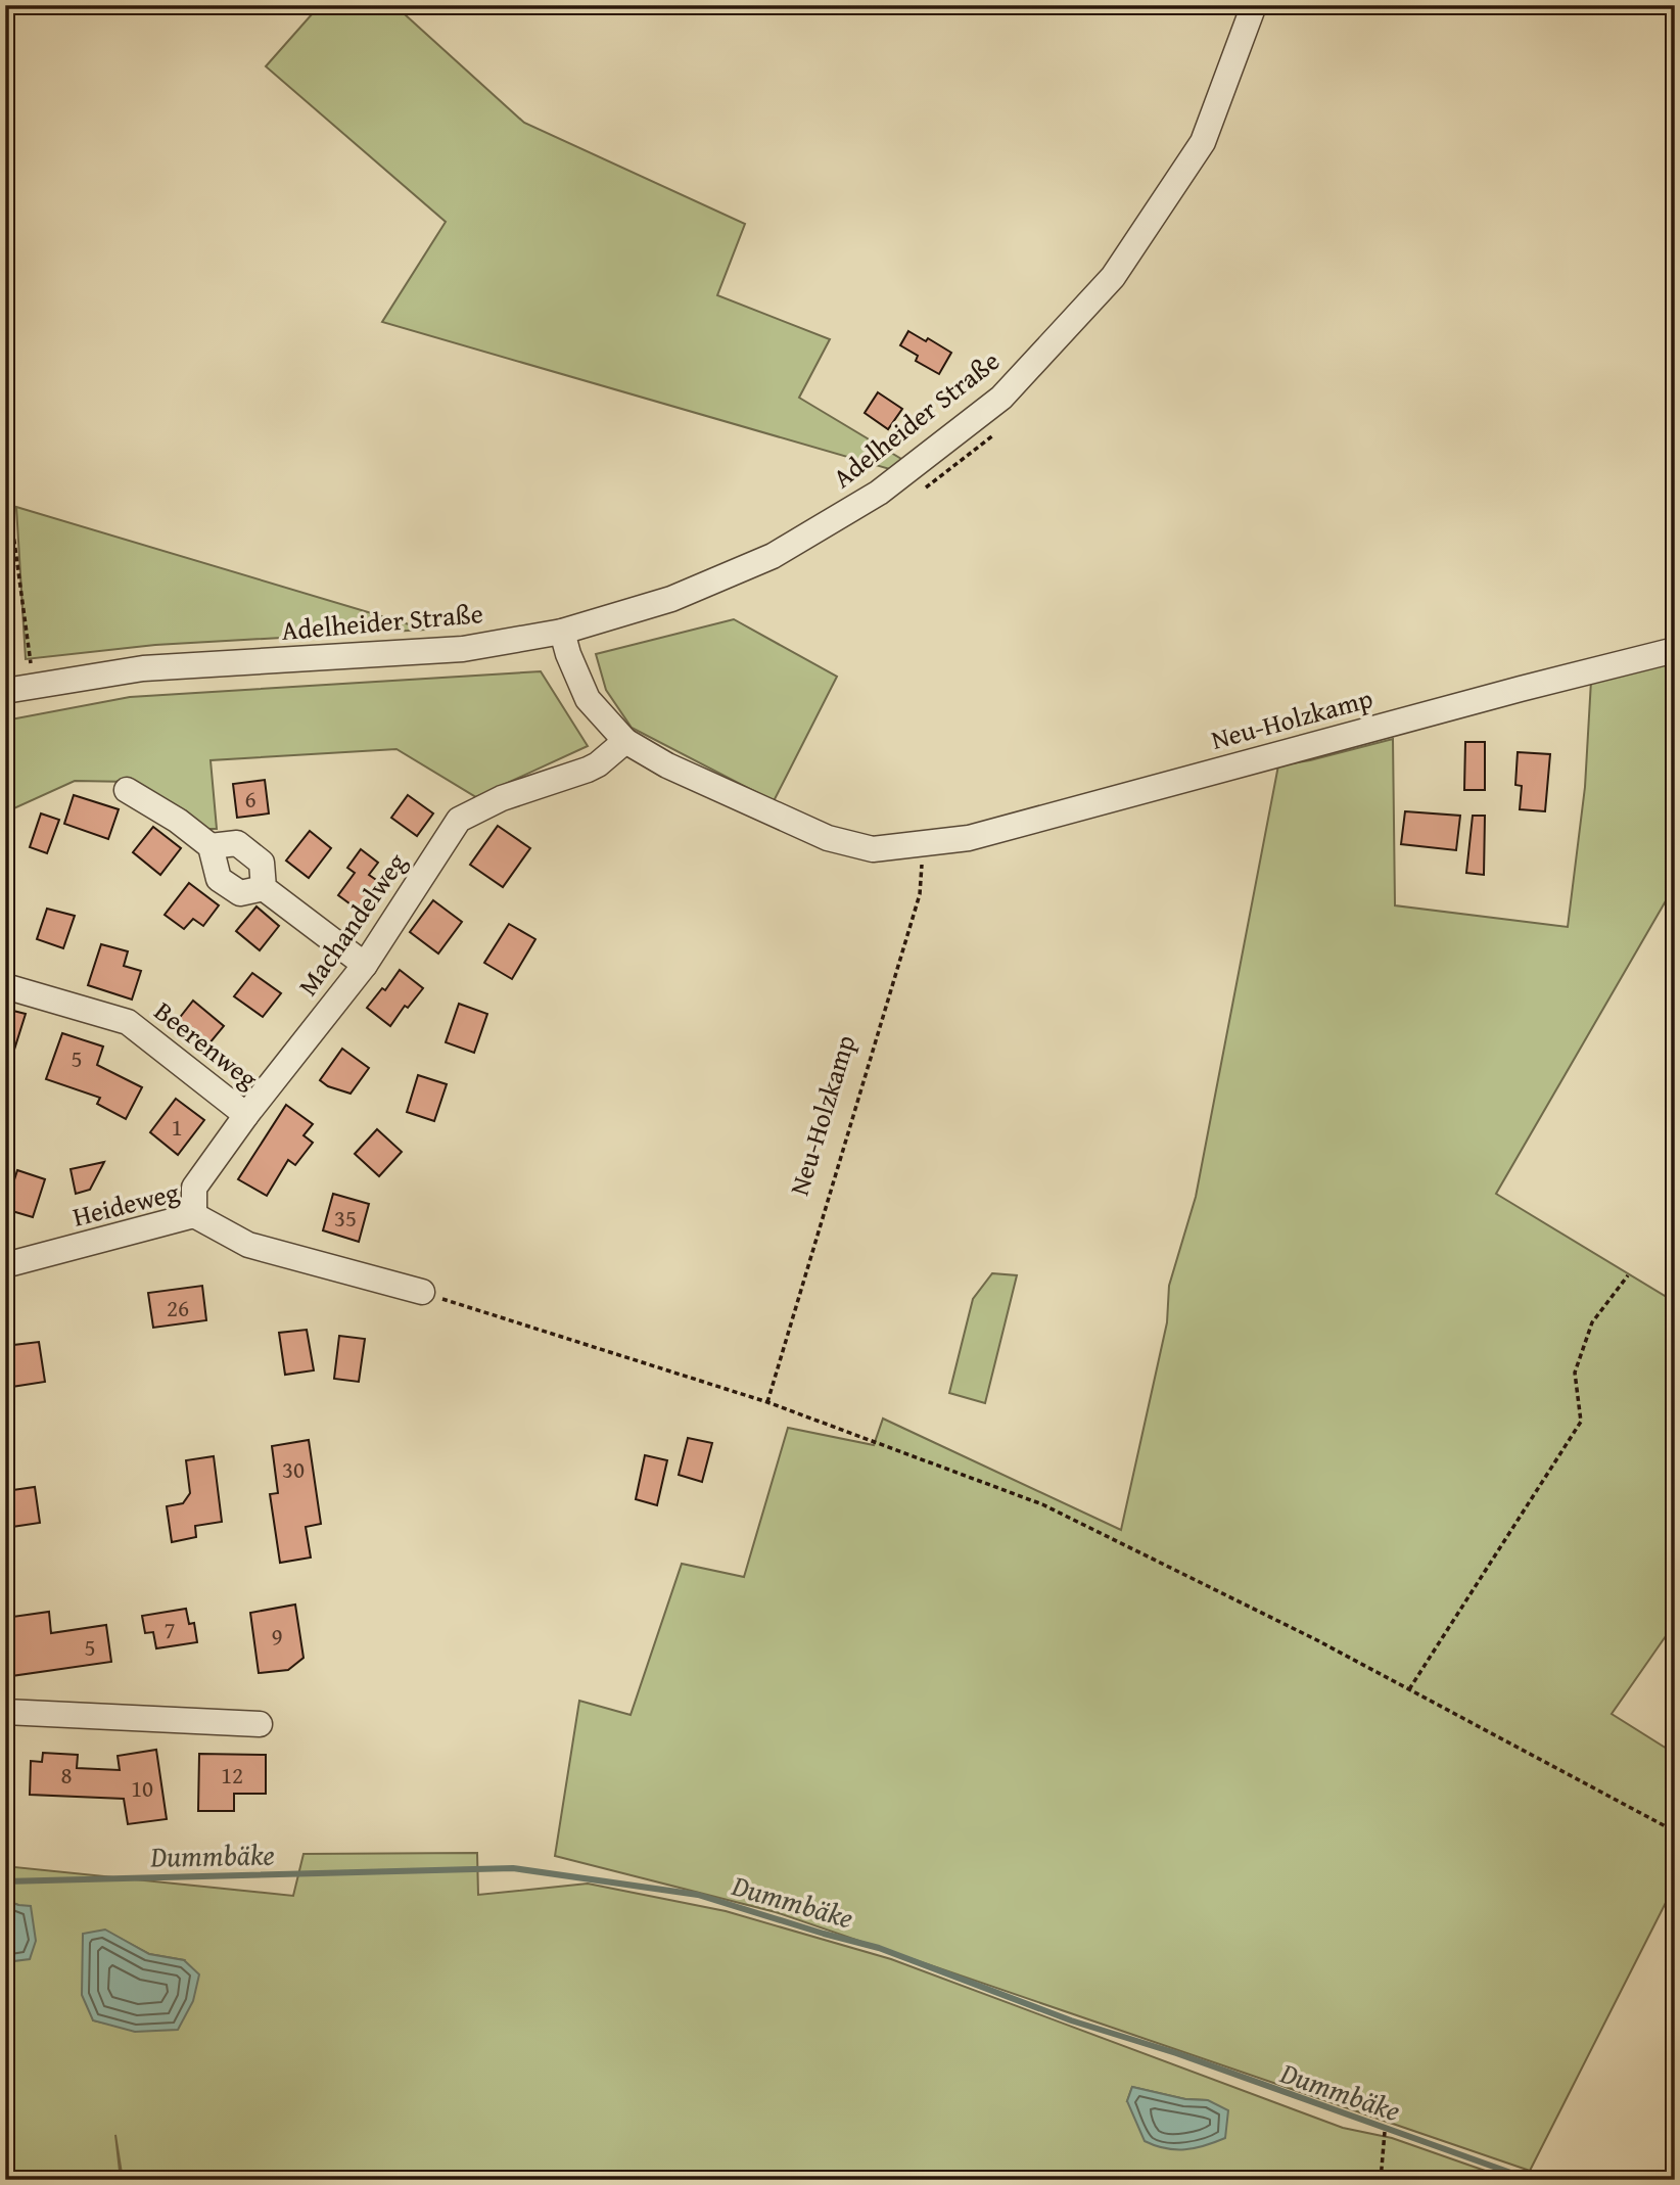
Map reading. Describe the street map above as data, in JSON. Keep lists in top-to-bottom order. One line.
{"streets":{"street":["Adelheider Straße","Neu-Holzkamp","Machandelweg","Beerenweg","Heideweg"]},"crossings":[["Adelheider Straße","Neu-Holzkamp"],["Neu-Holzkamp","Machandelweg"],["Machandelweg","Beerenweg"],["Machandelweg","Heideweg"]],"water":["Dummbäke"],"house_numbers":["6","5","1","35","26","30","7","9","5","8","12","10"]}
